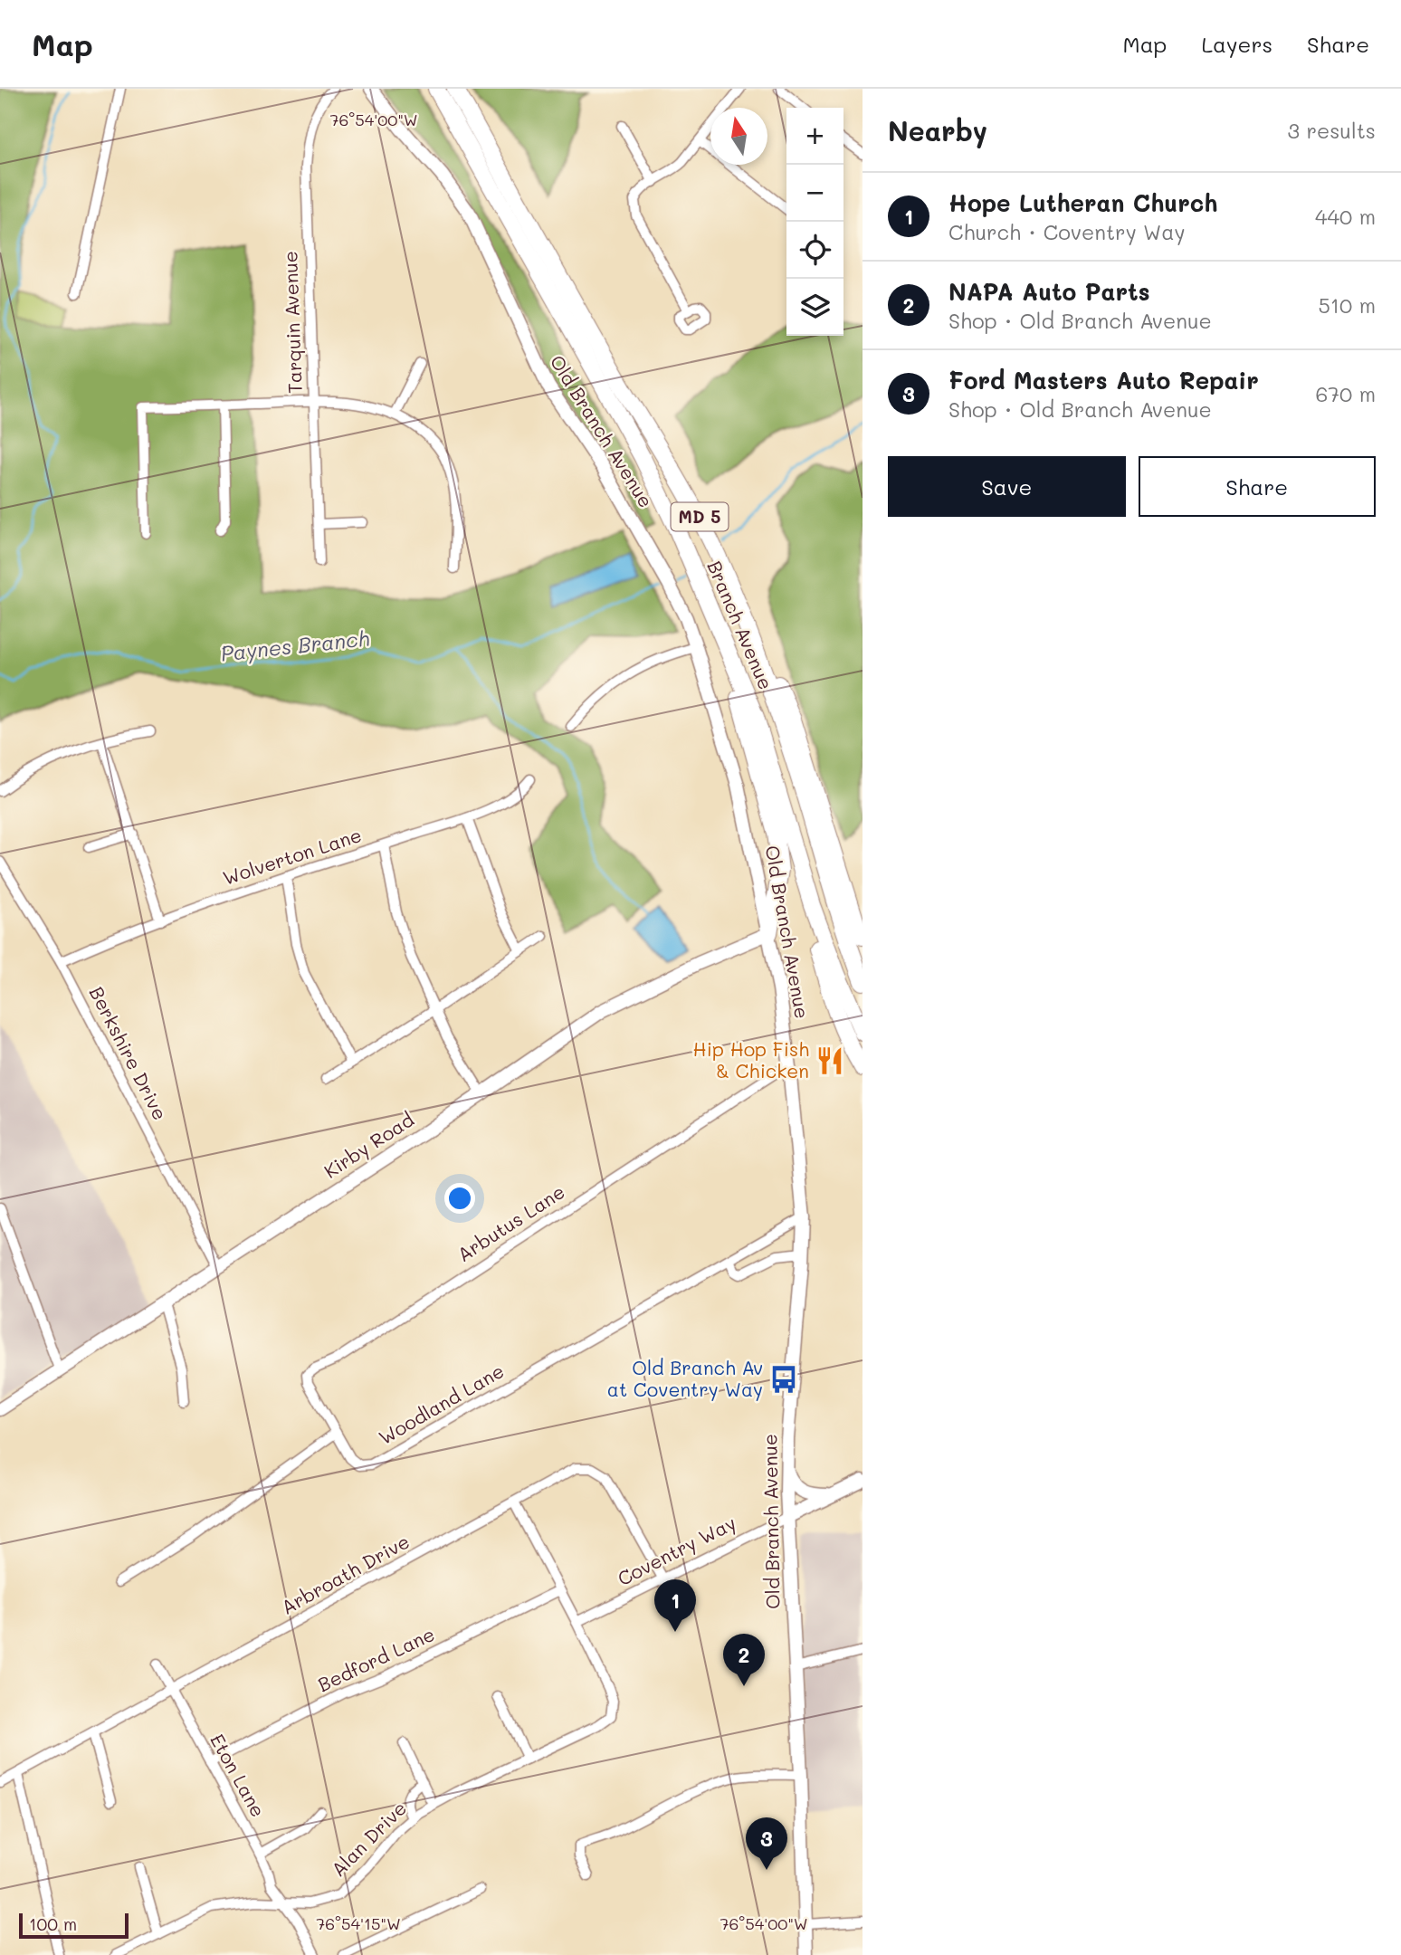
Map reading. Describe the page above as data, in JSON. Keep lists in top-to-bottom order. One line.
{"streets":{"highway":["MD 5","Branch Avenue"],"main road":["Old Branch Avenue","Kirby Road","Coventry Way"],"street":["Tarquin Avenue","Wolverton Lane","Berkshire Drive","Arbutus Lane","Woodland Lane","Arbroath Drive","Bedford Lane","Eton Lane","Alan Drive"]},"crossings":[["Old Branch Avenue","Kirby Road"],["Old Branch Avenue","Arbutus Lane"],["Old Branch Avenue","Woodland Lane"],["Old Branch Avenue","Coventry Way"],["Wolverton Lane","Berkshire Drive"],["Berkshire Drive","Kirby Road"],["Arbutus Lane","Woodland Lane"],["Coventry Way","Arbroath Drive"],["Coventry Way","Alan Drive"],["Arbroath Drive","Eton Lane"],["Bedford Lane","Eton Lane"],["Eton Lane","Alan Drive"]],"water":["Paynes Branch"],"places":{"restaurant":["Hip Hop Fish & Chicken"],"bus stop":["Old Branch Av at Coventry Way"]},"scale_bar":"100 m","north":"top","page":{"header":"Map","nav":["Map","Layers","Share"],"heading":["Nearby","3 results"],"map_buttons":["+","−"],"list":[{"mark":"1","name":"Hope Lutheran Church","note":"Church · Coventry Way","value":"440 m"},{"mark":"2","name":"NAPA Auto Parts","note":"Shop · Old Branch Avenue","value":"510 m"},{"mark":"3","name":"Ford Masters Auto Repair","note":"Shop · Old Branch Avenue","value":"670 m"}],"buttons":["Save","Share"],"pins":["1","2","3"],"scale":"100 m"},"coordinates":["76°54'00\"W","76°54'15\"W"]}
